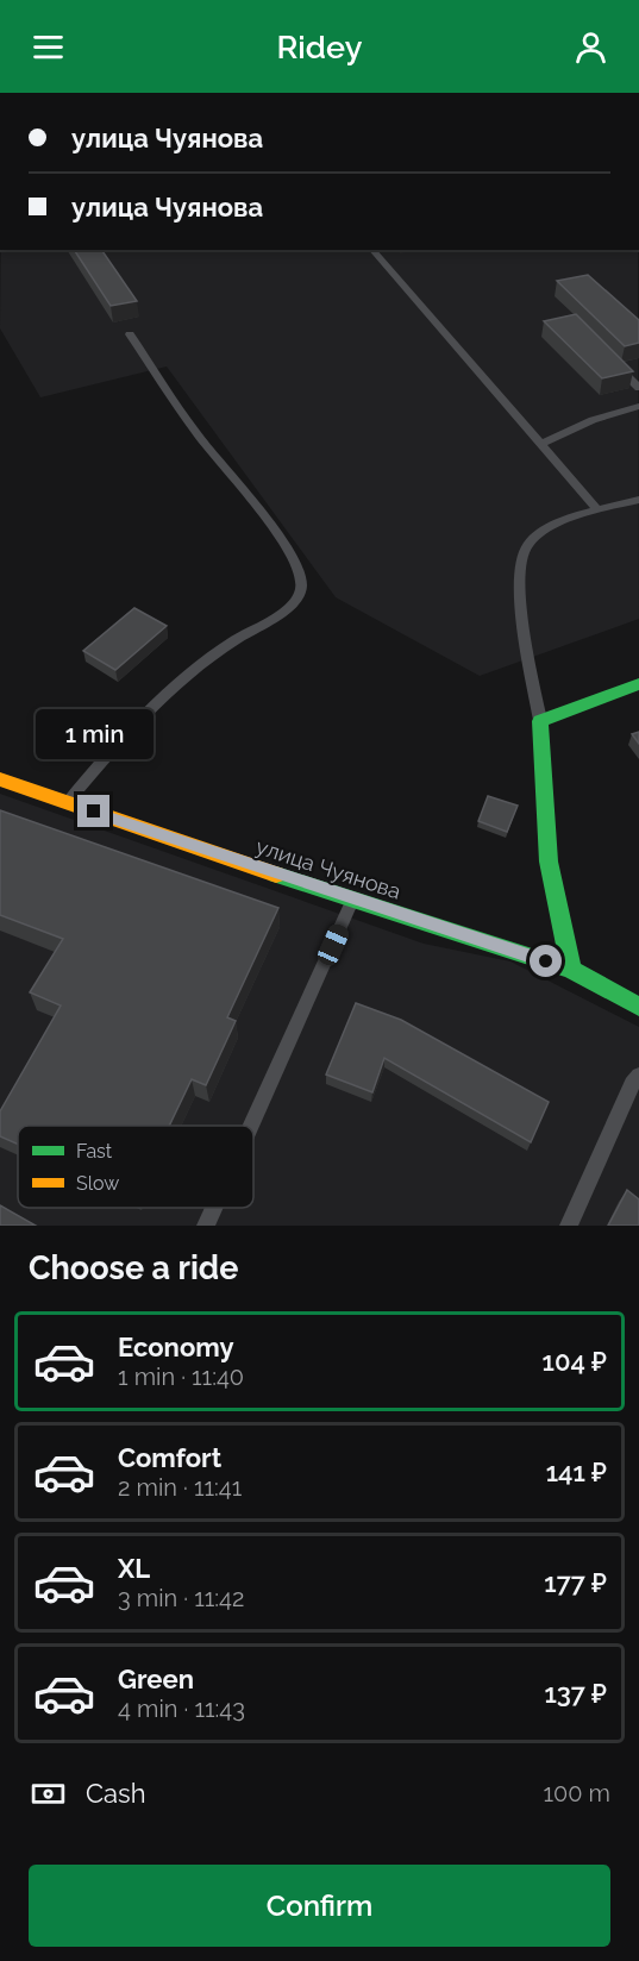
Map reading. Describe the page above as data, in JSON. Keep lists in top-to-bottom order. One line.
{"streets":{"street":["улица Чуянова"]},"legend":["Fast","Slow"],"page":{"header":"Ridey","banner":["улица Чуянова","улица Чуянова"],"bubble":"1 min","heading":"Choose a ride","list":[{"name":"Economy","note":"1 min · 11:40","value":"104 ₽"},{"name":"Comfort","note":"2 min · 11:41","value":"141 ₽"},{"name":"XL","note":"3 min · 11:42","value":"177 ₽"},{"name":"Green","note":"4 min · 11:43","value":"137 ₽"}],"pay":["Cash","100 m"],"buttons":"Confirm"}}
